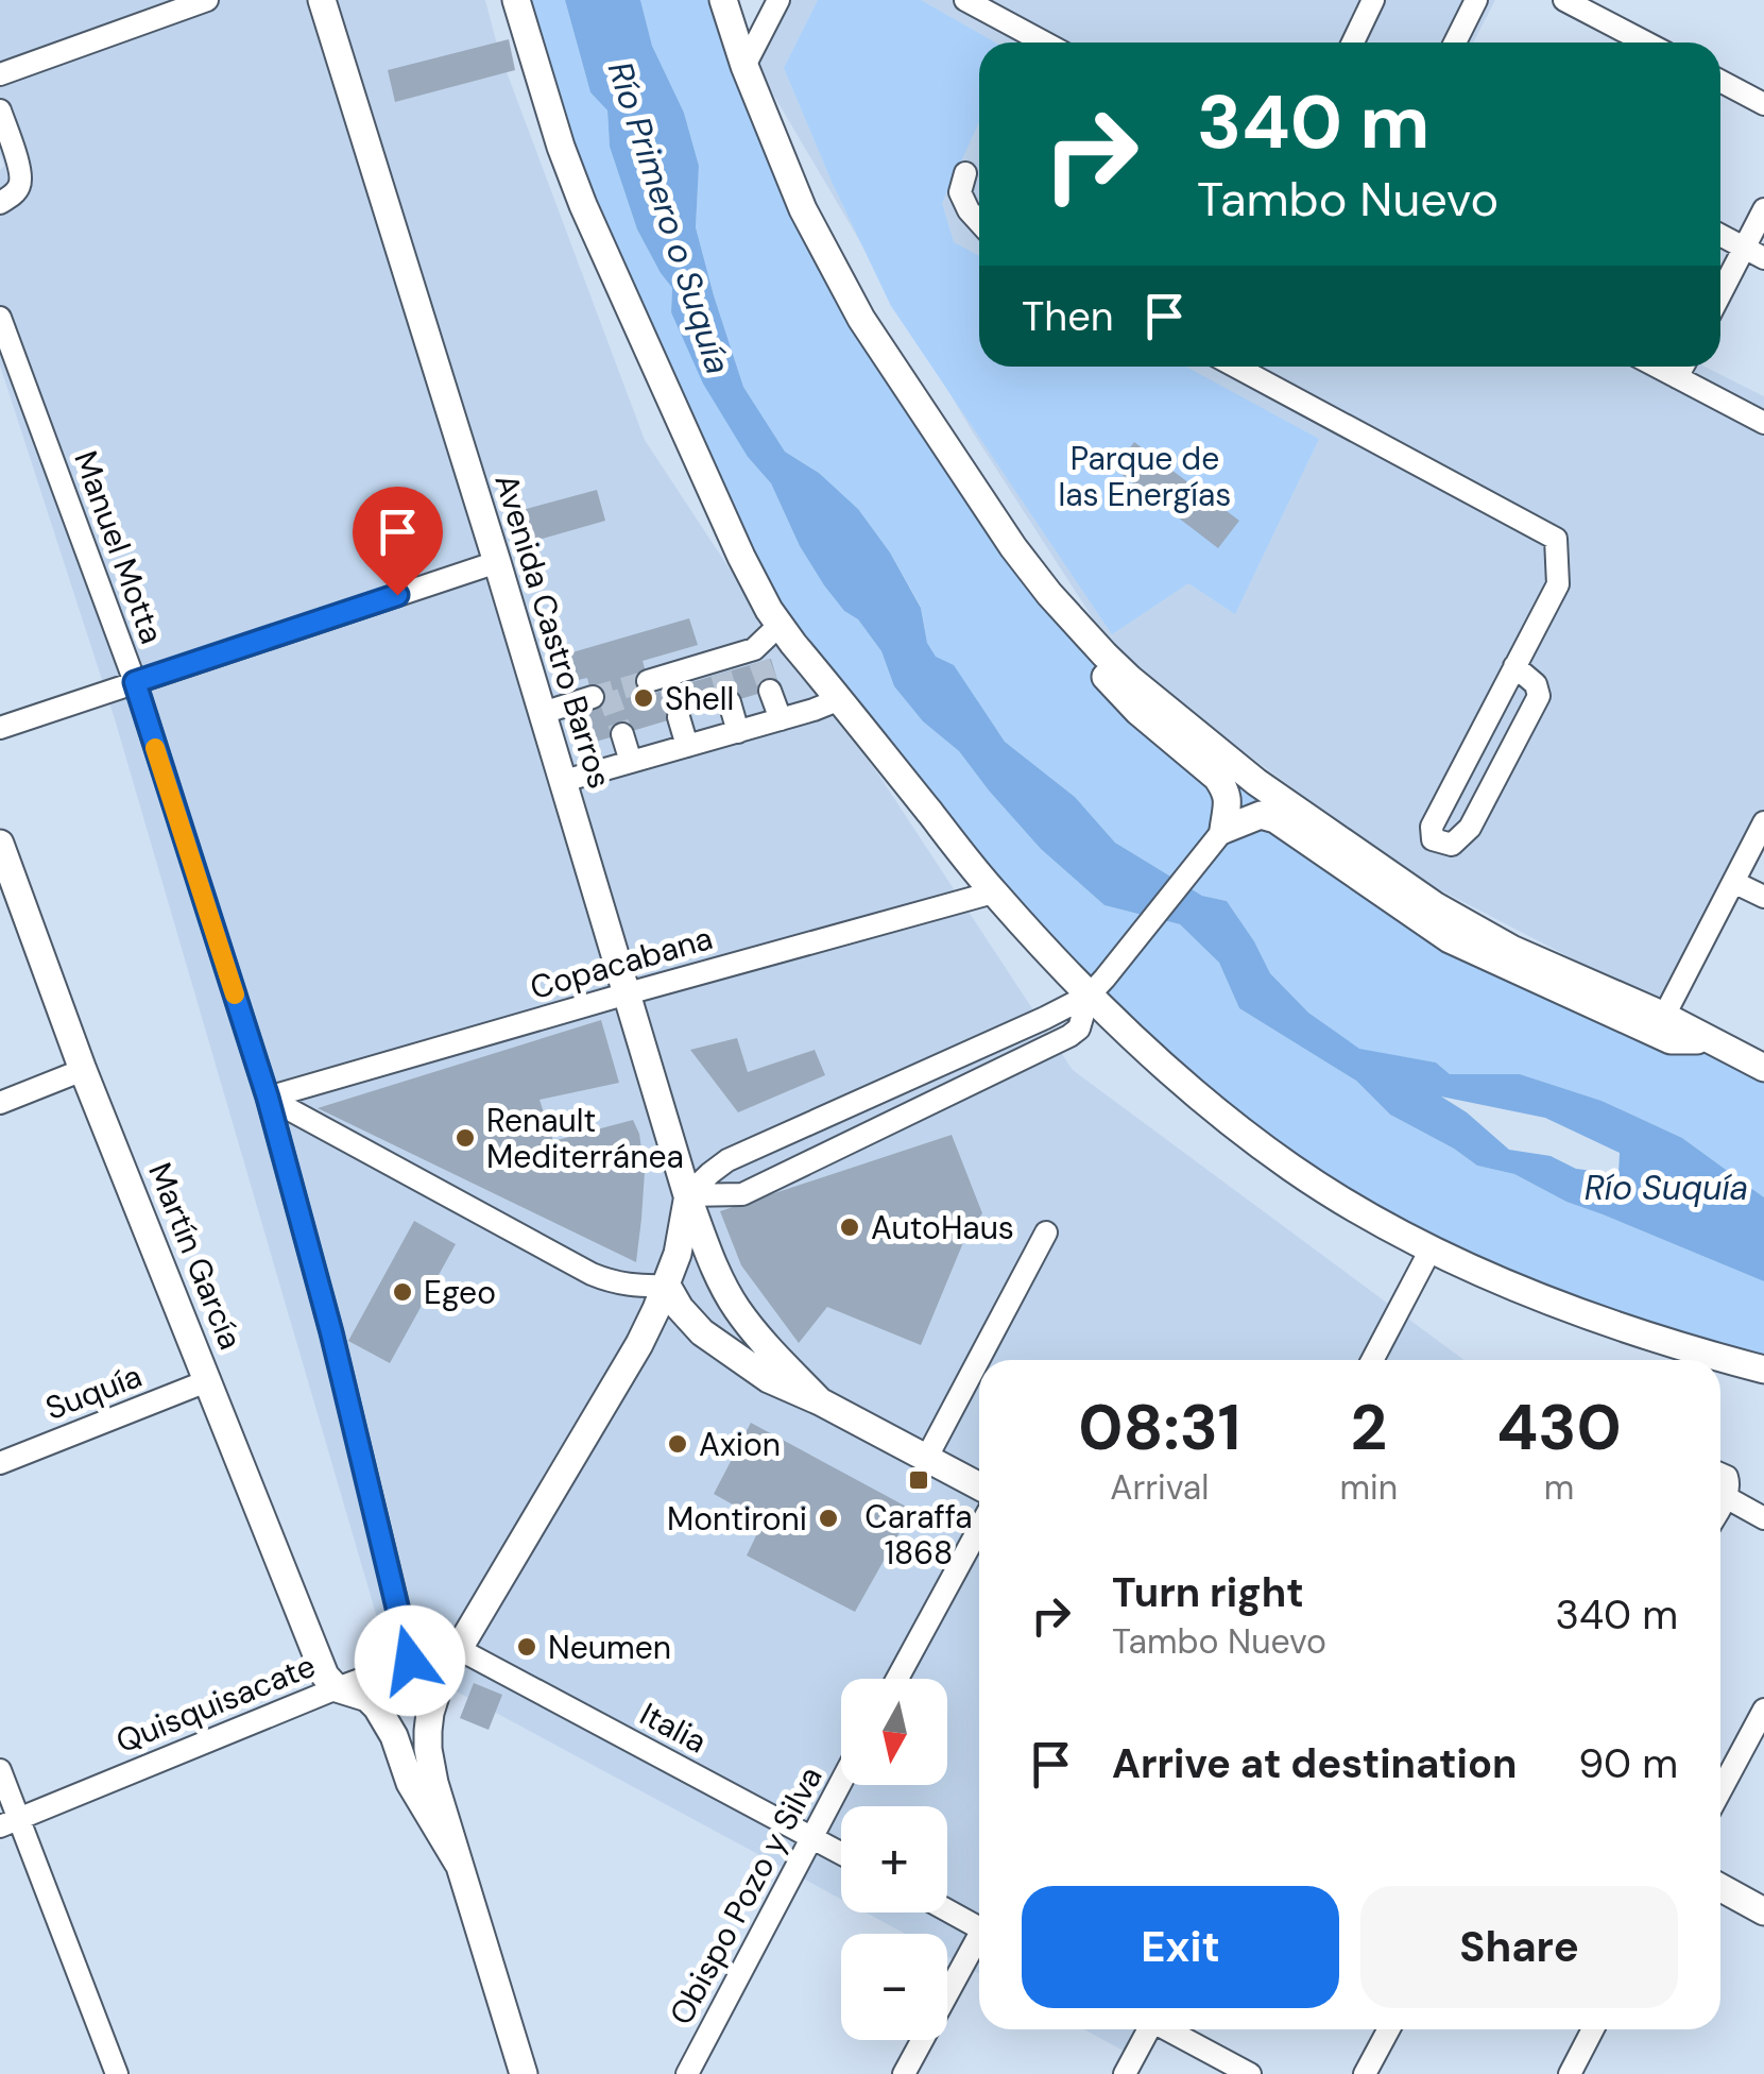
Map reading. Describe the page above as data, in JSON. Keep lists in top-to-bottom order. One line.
{"streets":{"main road":["Avenida Castro Barros","Martín García"],"street":["Manuel Motta","Copacabana","Suquía","Quisquisacate","Italia","Obispo Pozo y Silva"]},"crossings":[["Manuel Motta","Copacabana"],["Manuel Motta","Quisquisacate"],["Avenida Castro Barros","Copacabana"],["Avenida Castro Barros","Quisquisacate"],["Avenida Castro Barros","Italia"],["Martín García","Suquía"],["Martín García","Quisquisacate"],["Quisquisacate","Italia"],["Italia","Obispo Pozo y Silva"]],"water":["Río Primero o Suquía","Río Suquía"],"parks":["Parque de las Energías"],"places":{"other":["Shell","Renault Mediterránea","AutoHaus","Egeo","Axion","Montironi","Neumen"],"transit":["Caraffa 1868"]},"north":"bottom","page":{"turn":["340 m","Tambo Nuevo"],"then":"Then","eta":["08:31","Arrival","2","min","430","m"],"list":[{"name":"Turn right","note":"Tambo Nuevo","value":"340 m"},{"name":"Arrive at destination","value":"90 m"}],"map_buttons":["+","−"],"buttons":["Exit","Share"]}}
